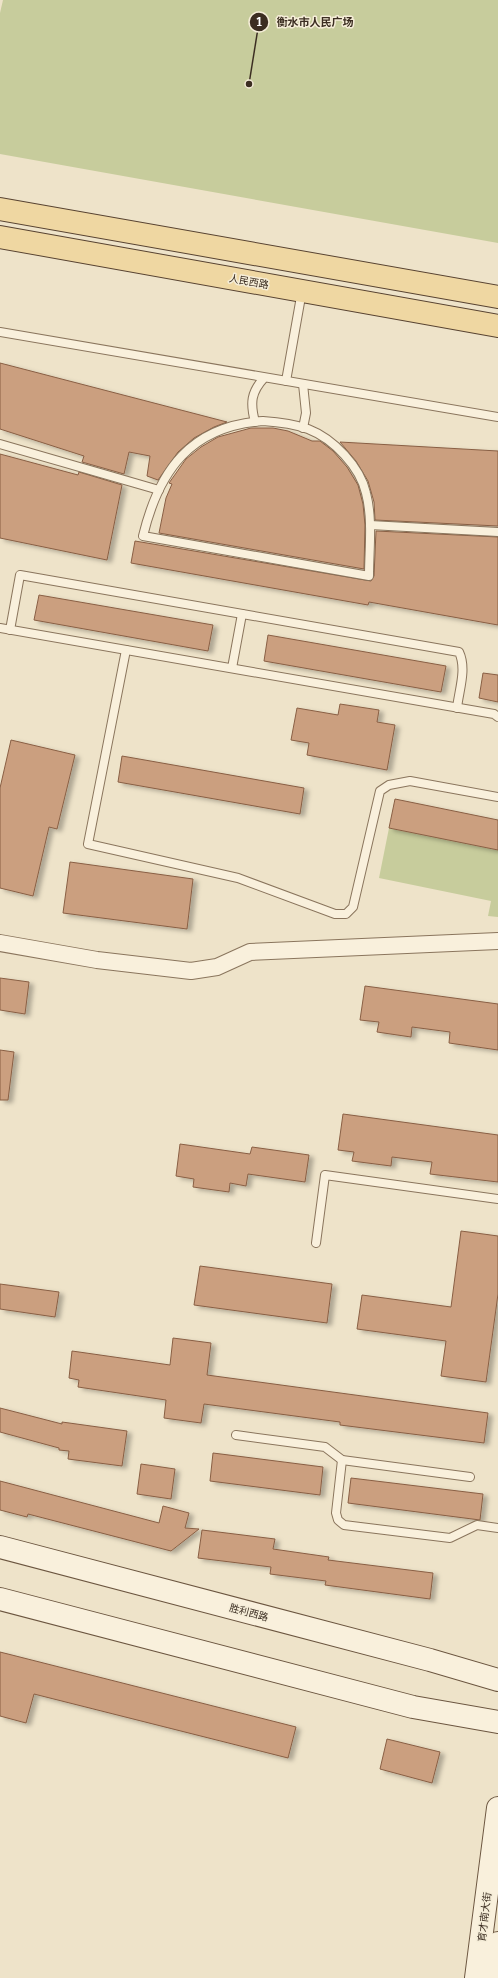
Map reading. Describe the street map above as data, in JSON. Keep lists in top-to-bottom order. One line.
{"streets":{"main road":["人民西路","胜利西路","育才南大街"]},"places":["衡水市人民广场"]}
